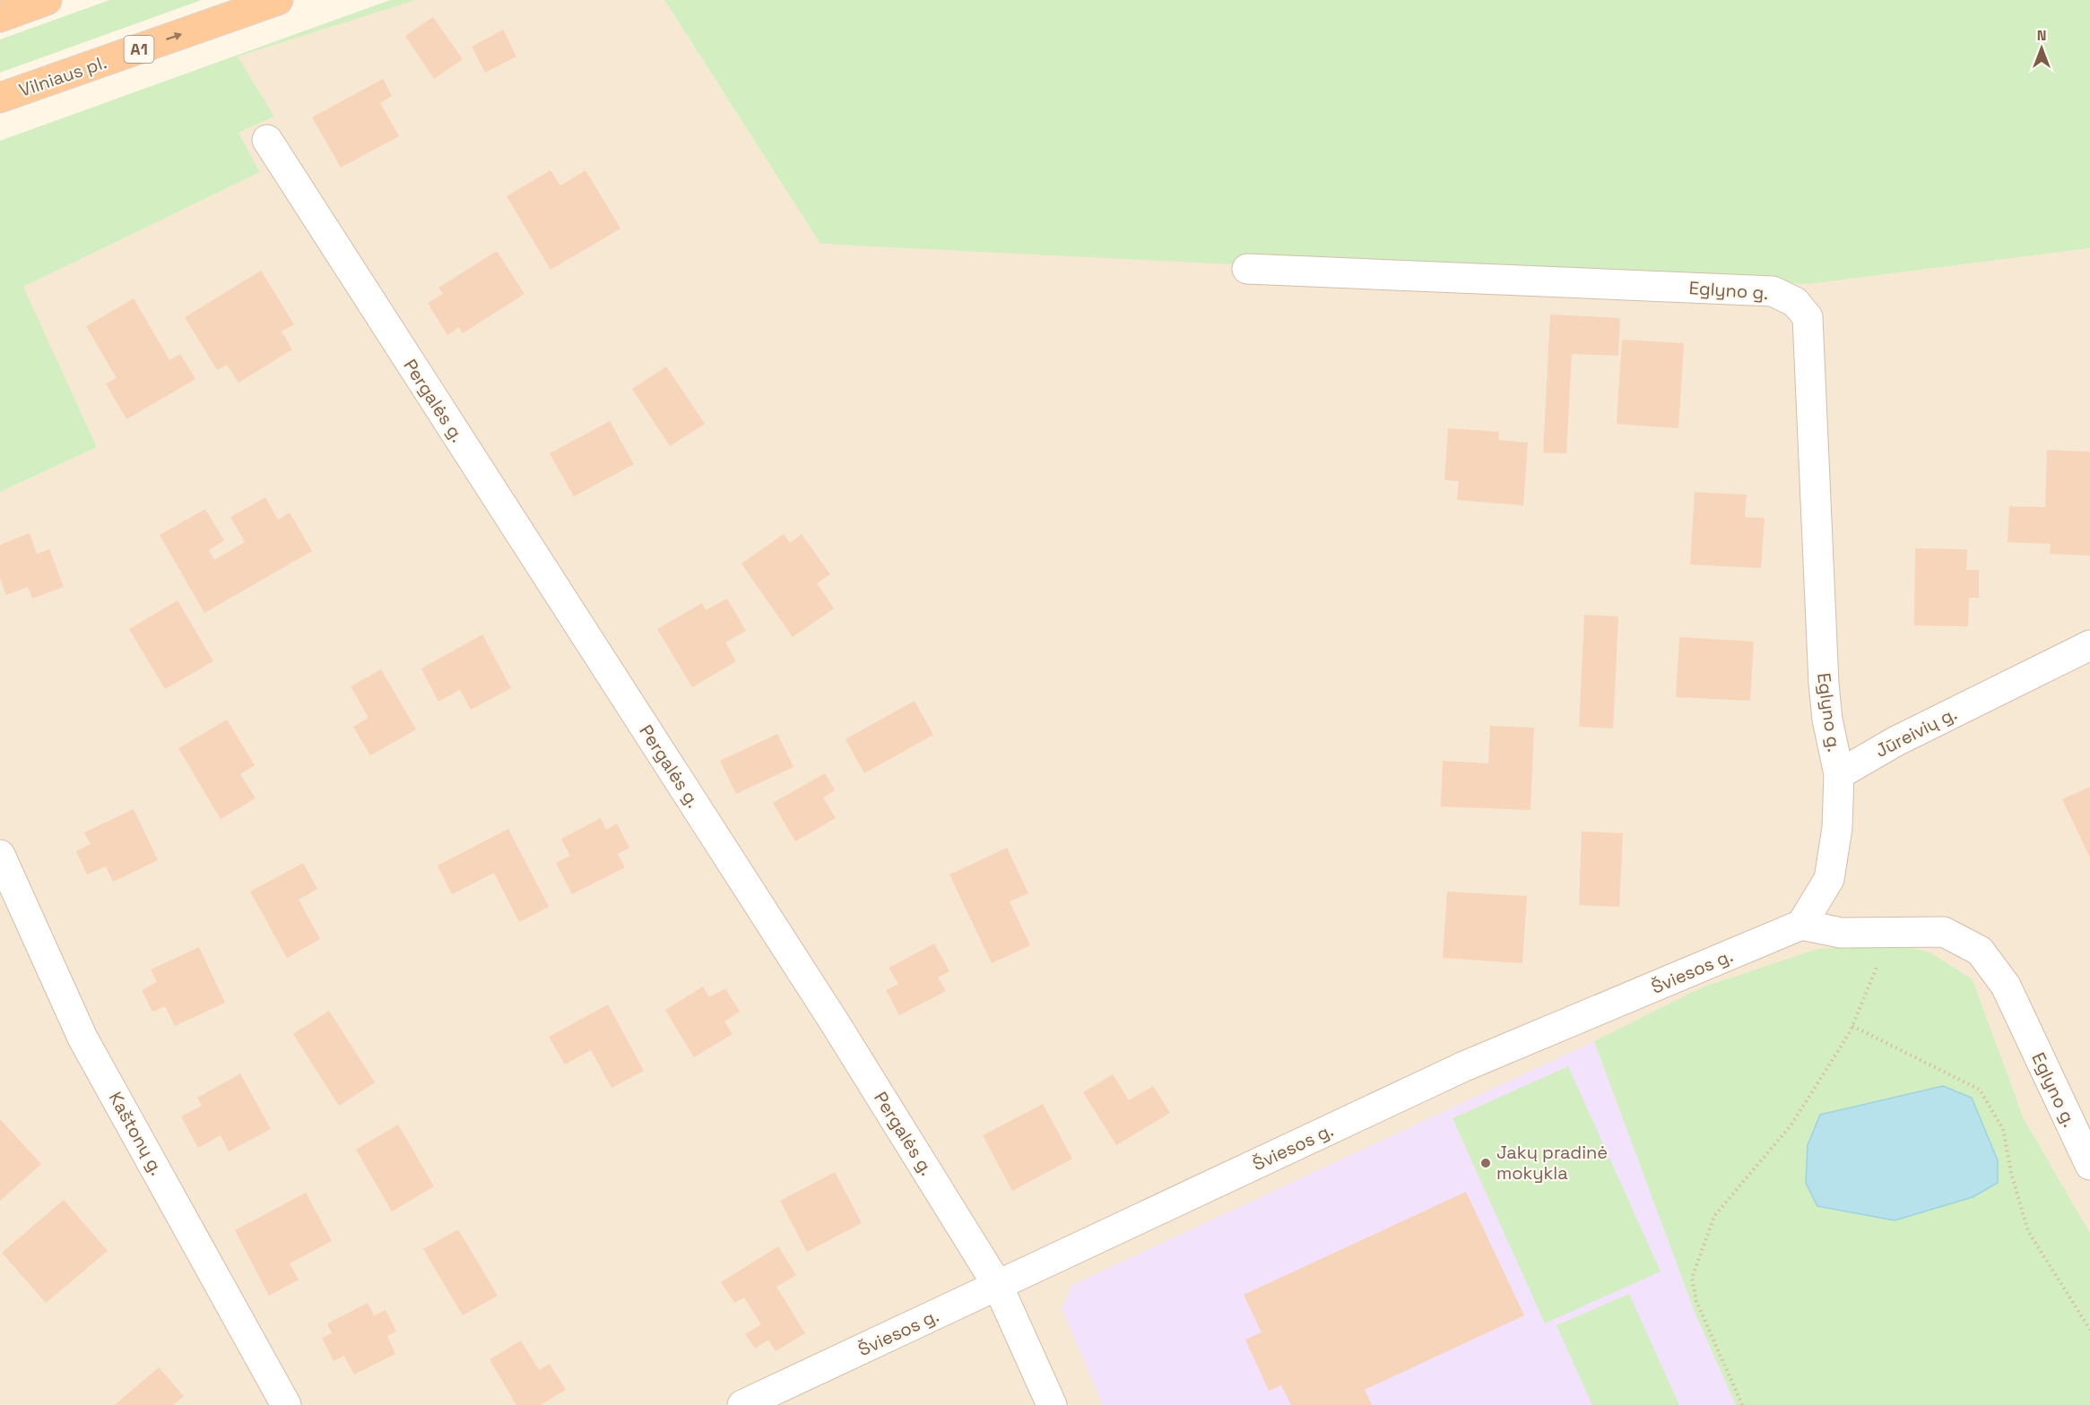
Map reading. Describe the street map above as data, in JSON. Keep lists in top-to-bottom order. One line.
{"streets":{"highway":["A1","Vilniaus pl."],"street":["Eglyno g.","Pergalės g.","Jūreivių g.","Šviesos g.","Kaštonų g."]},"crossings":[["Eglyno g.","Jūreivių g."],["Eglyno g.","Šviesos g."],["Pergalės g.","Šviesos g."]],"one_way":["Vilniaus pl."],"places":["Jakų pradinė mokykla"],"north":"top"}
